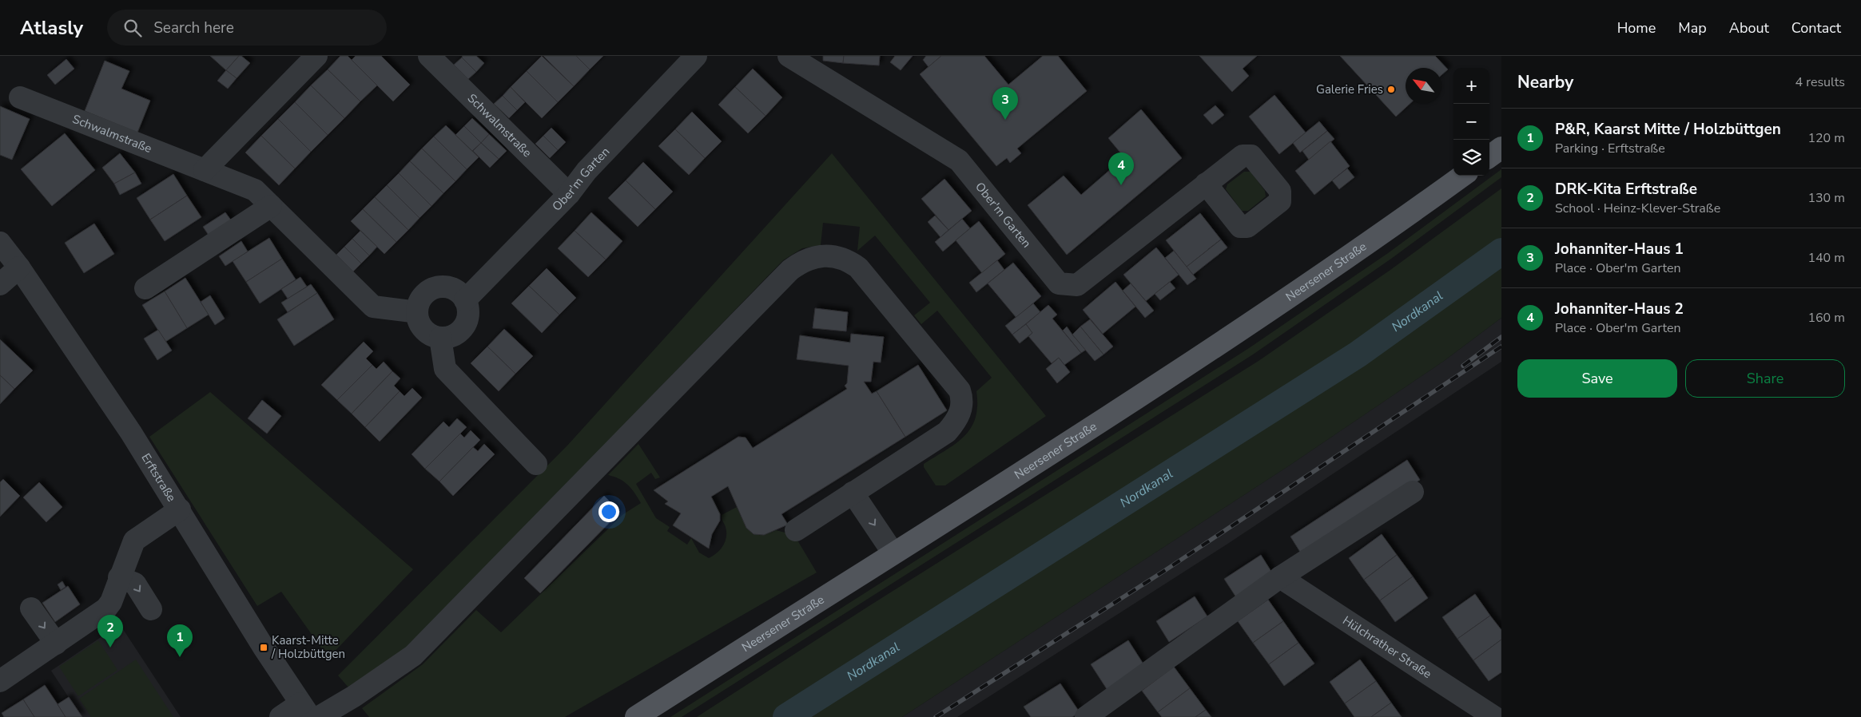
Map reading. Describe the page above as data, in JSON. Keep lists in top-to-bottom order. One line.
{"streets":{"main road":["Neersener Straße"],"street":["Schwalmstraße","Ober'm Garten","Erftstraße","Hülchrather Straße"]},"crossings":[["Schwalmstraße","Ober'm Garten"]],"water":["Nordkanal"],"places":{"other":["Galerie Fries"],"transit":["Kaarst-Mitte / Holzbüttgen"]},"north":"top left","page":{"header":"Atlasly","search":"Search here","nav":["Home","Map","About","Contact"],"heading":["Nearby","4 results"],"map_buttons":["+","−"],"pins":["3","4","2","1"],"list":[{"mark":"1","name":"P&R, Kaarst Mitte / Holzbüttgen","note":"Parking · Erftstraße","value":"120 m"},{"mark":"2","name":"DRK-Kita Erftstraße","note":"School · Heinz-Klever-Straße","value":"130 m"},{"mark":"3","name":"Johanniter-Haus 1","note":"Place · Ober'm Garten","value":"140 m"},{"mark":"4","name":"Johanniter-Haus 2","note":"Place · Ober'm Garten","value":"160 m"}],"buttons":["Save","Share"]}}
